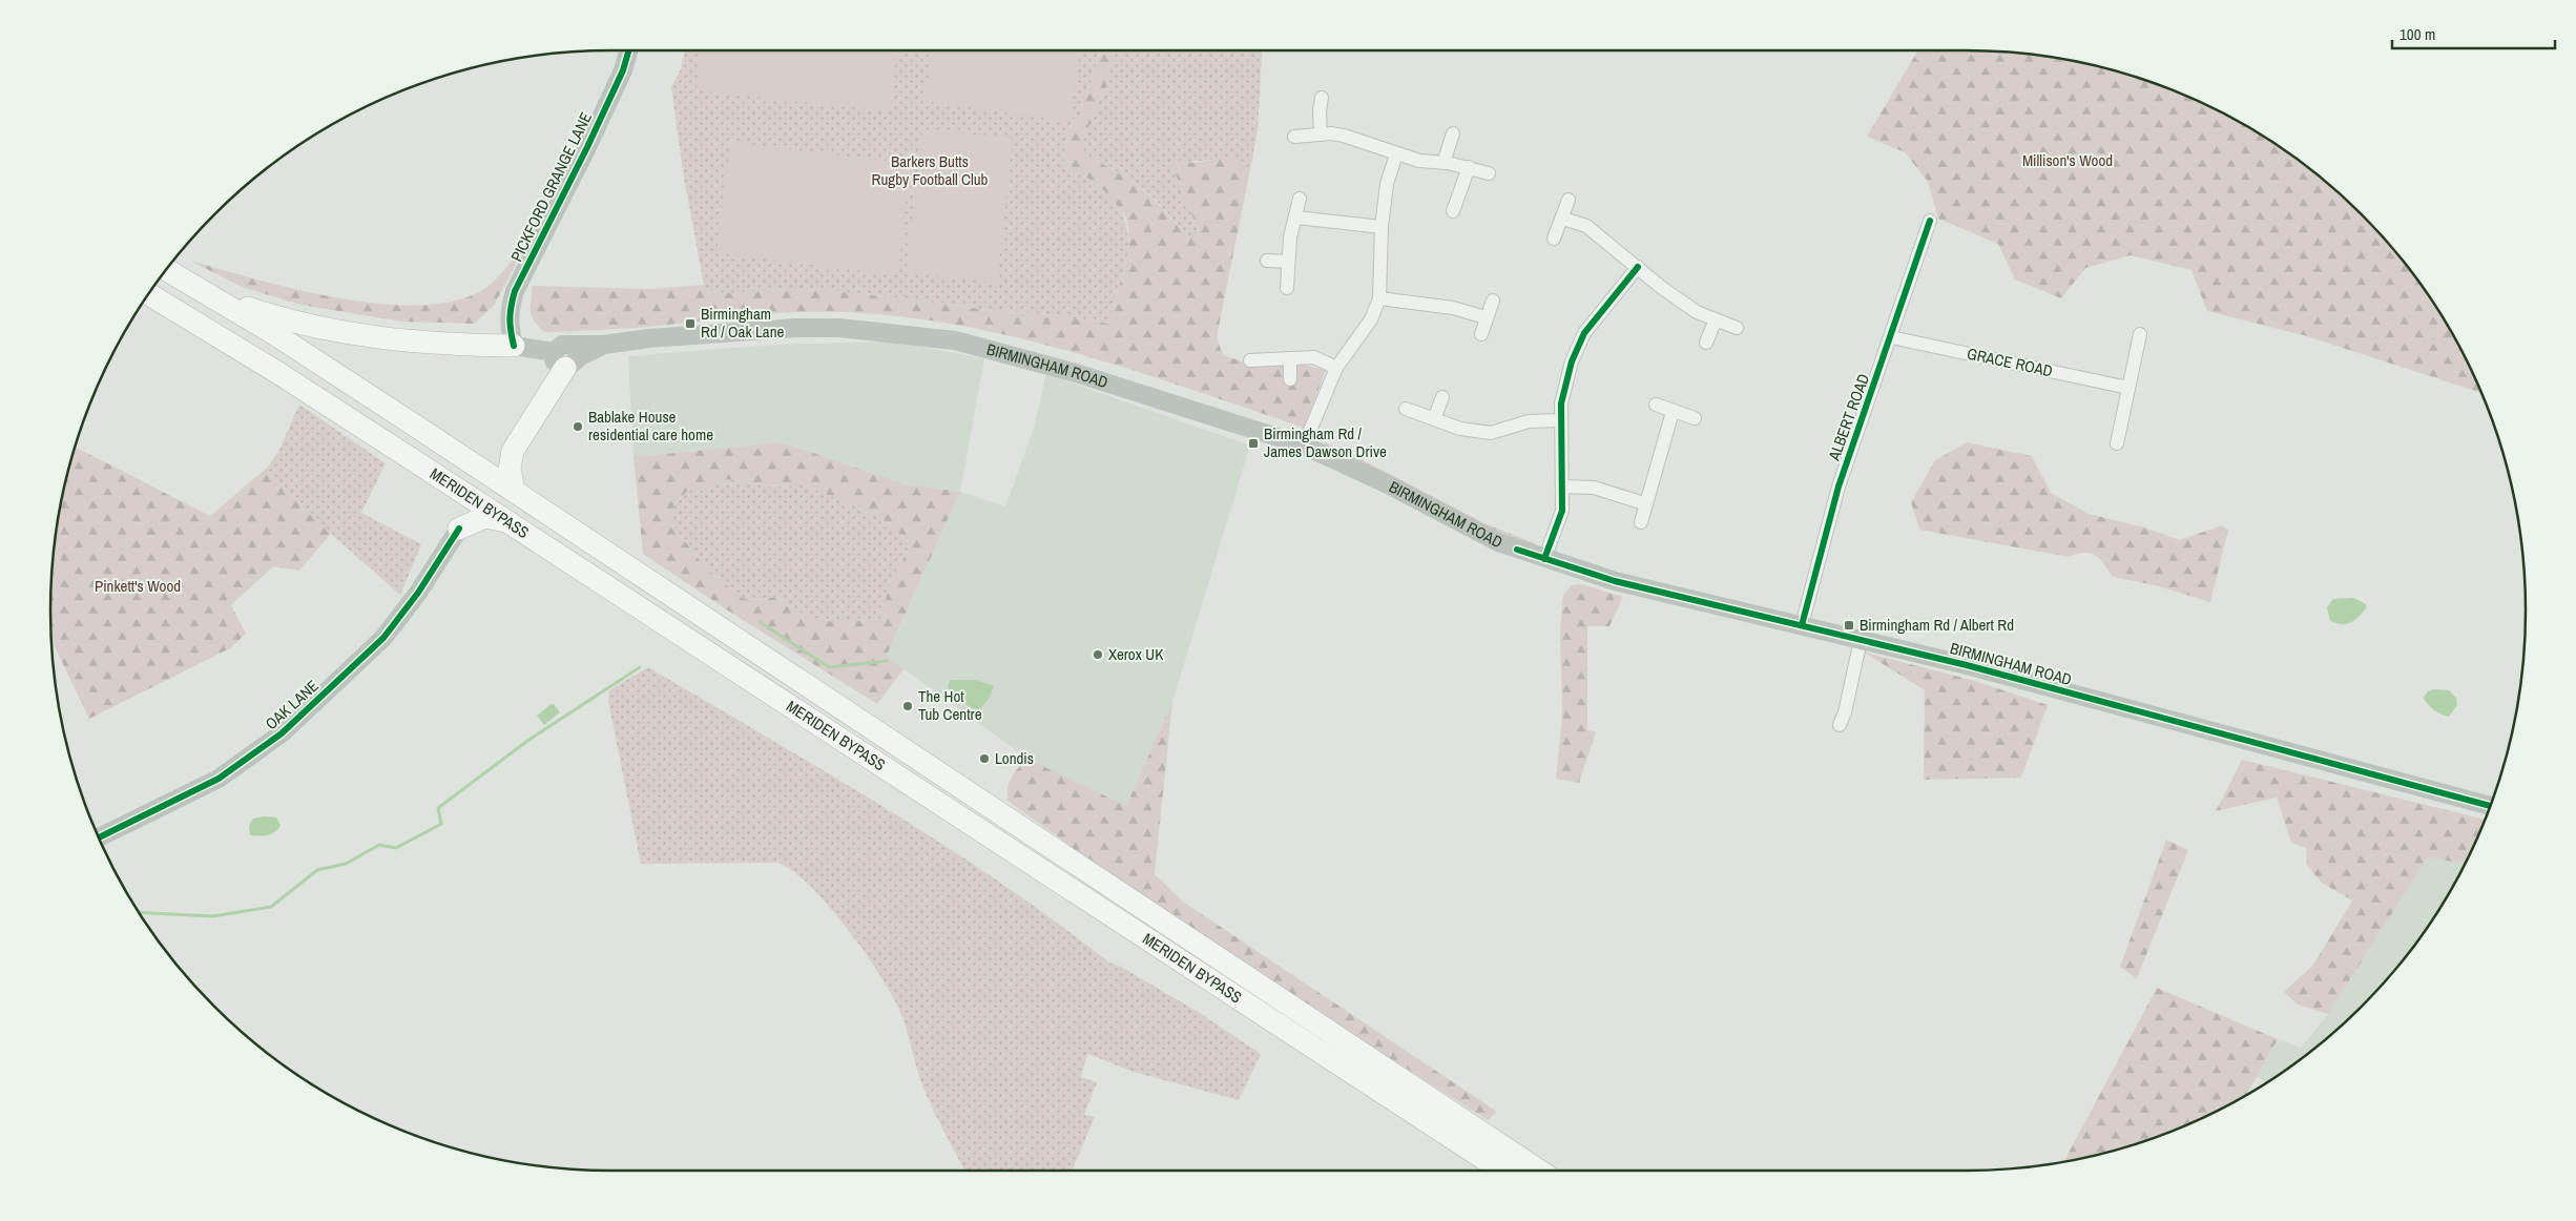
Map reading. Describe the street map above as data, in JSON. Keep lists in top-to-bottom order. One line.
{"streets":{"highway":["MERIDEN BYPASS"],"main road":["PICKFORD GRANGE LANE","BIRMINGHAM ROAD","OAK LANE"],"street":["GRACE ROAD","ALBERT ROAD"]},"crossings":[["PICKFORD GRANGE LANE","BIRMINGHAM ROAD"],["GRACE ROAD","ALBERT ROAD"],["BIRMINGHAM ROAD","ALBERT ROAD"]],"parks":["Millison's Wood","Barkers Butts Rugby Football Club","Pinkett's Wood"],"places":{"transit":["Birmingham Rd / Oak Lane","Birmingham Rd / James Dawson Drive","Birmingham Rd / Albert Rd"],"other":["Bablake House residential care home","Xerox UK","The Hot Tub Centre","Londis"]},"scale_bar":"100 m"}
